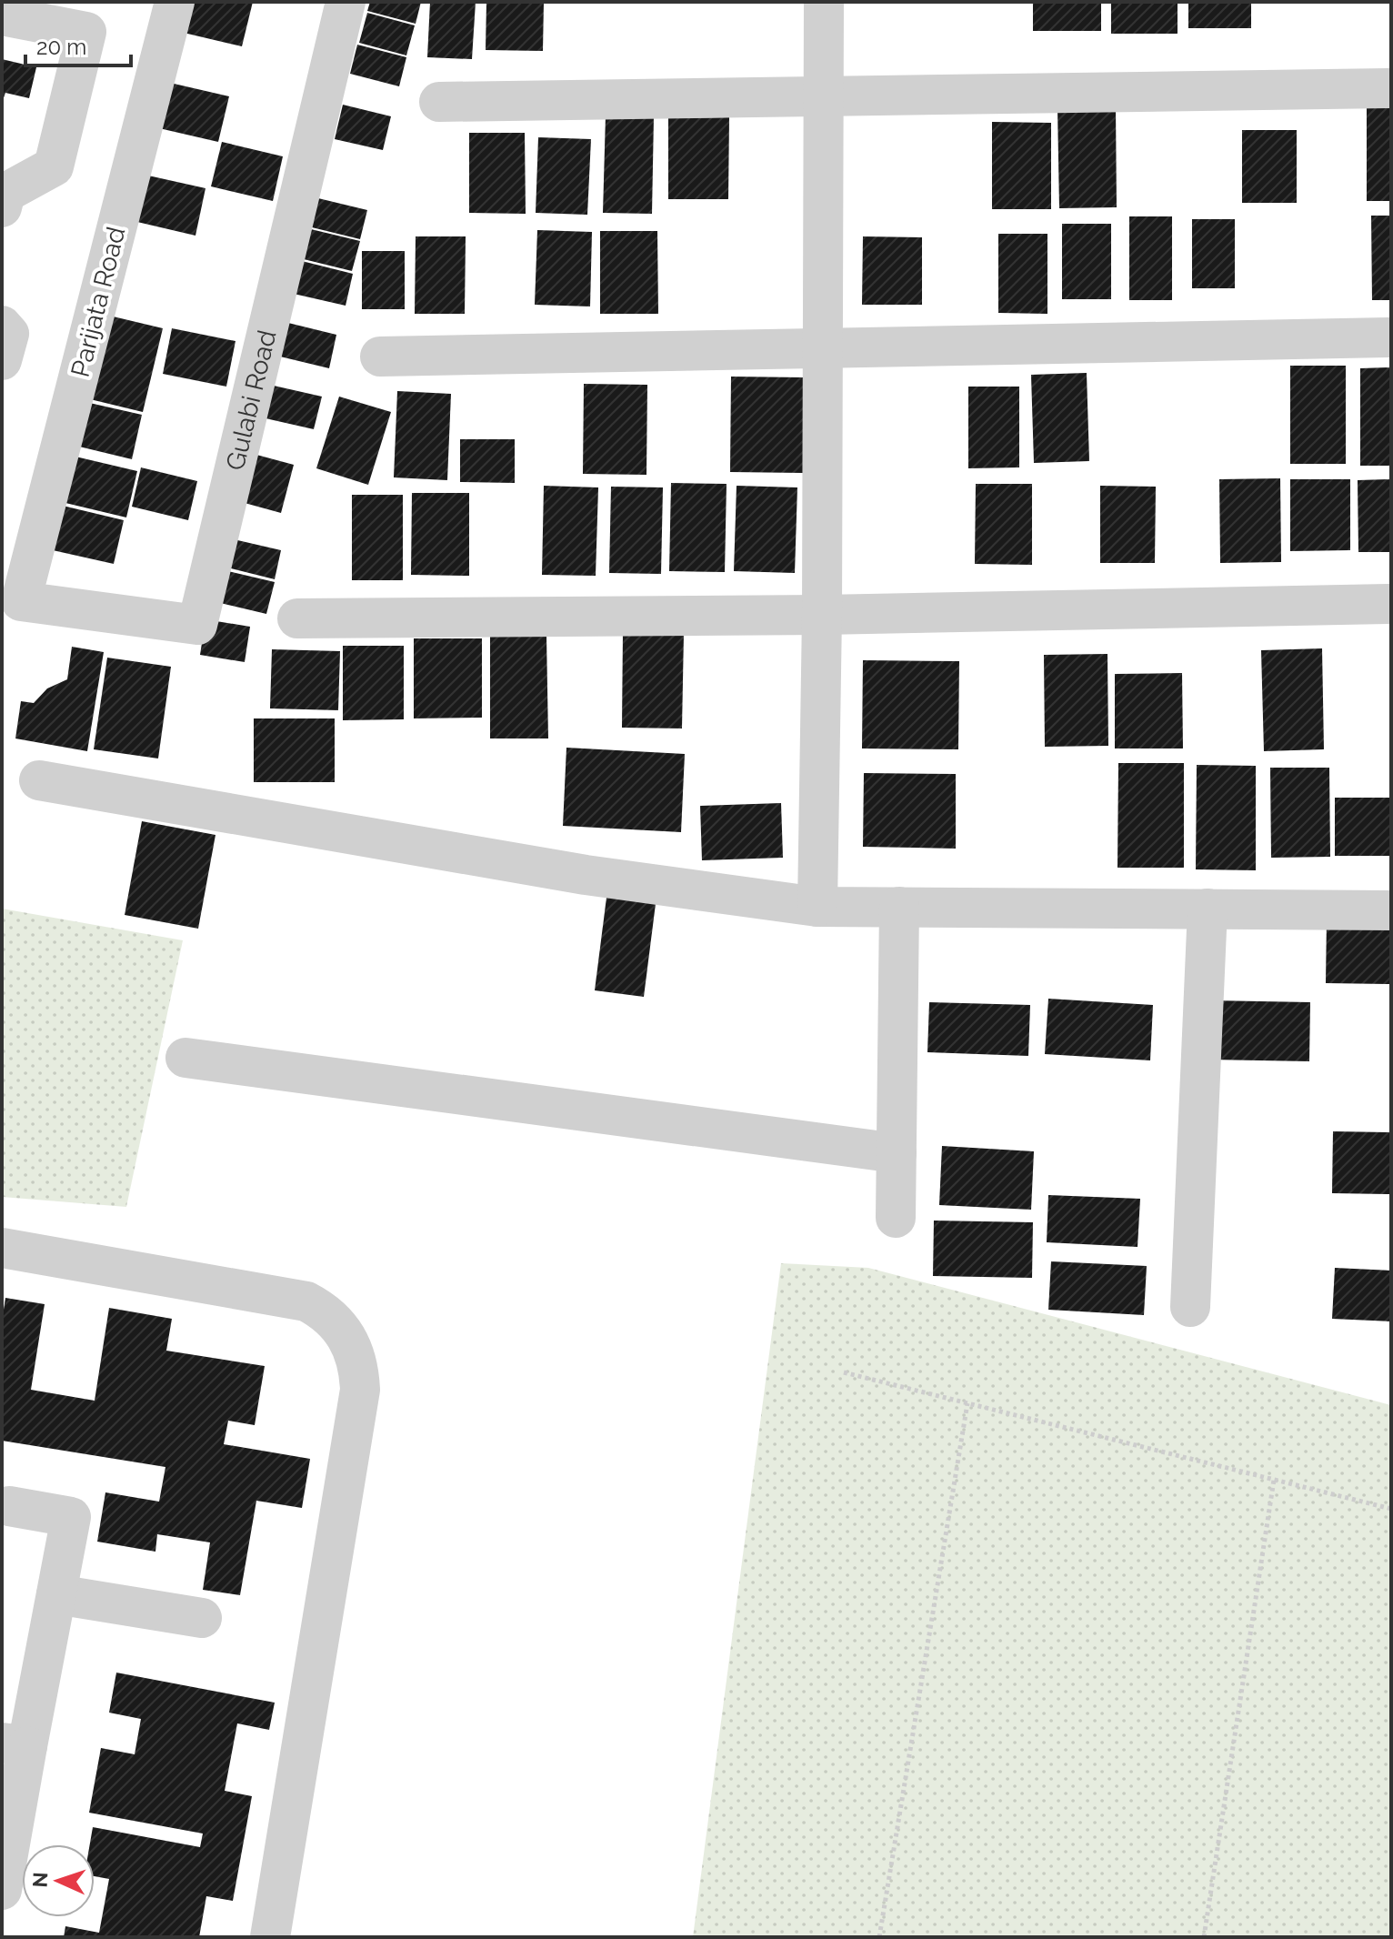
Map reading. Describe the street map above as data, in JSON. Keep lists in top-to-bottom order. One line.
{"streets":{"street":["Parijata Road","Gulabi Road"]},"crossings":[["Parijata Road","Gulabi Road"]],"scale_bar":"20 m","north":"left"}
